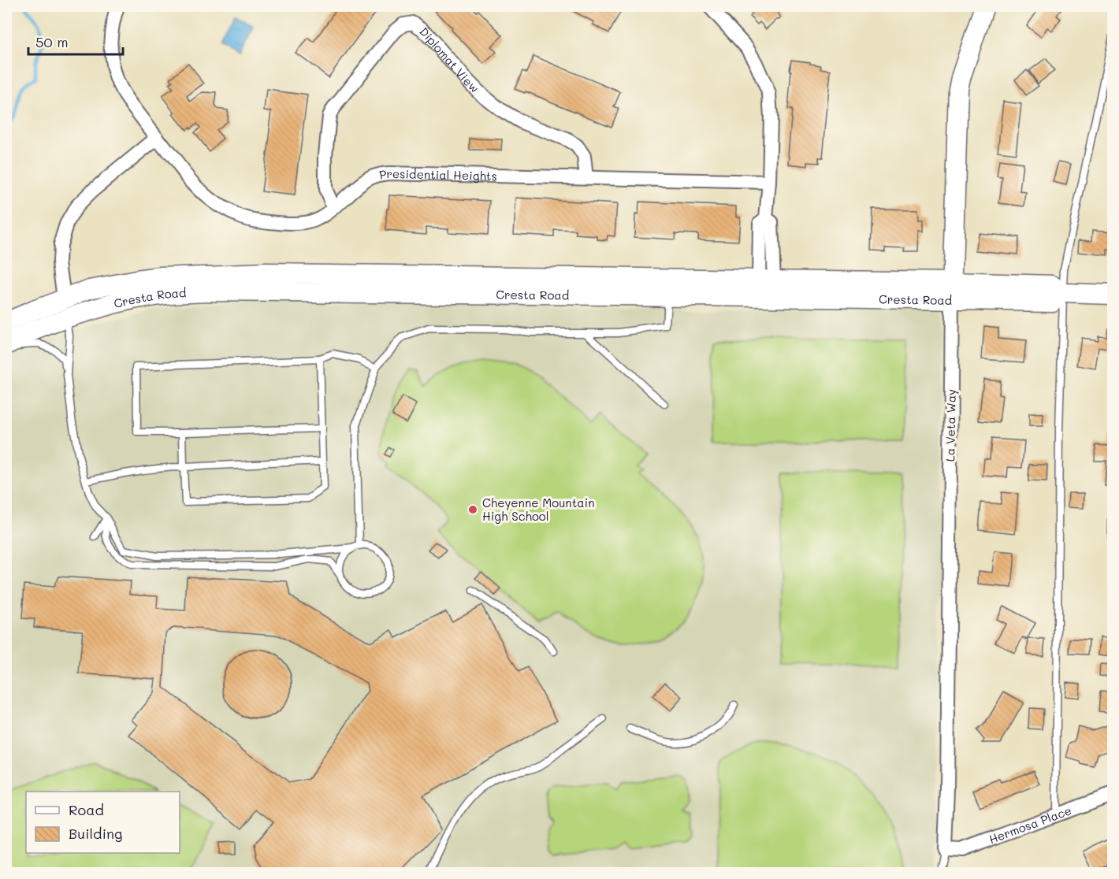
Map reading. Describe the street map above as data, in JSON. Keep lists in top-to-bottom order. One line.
{"streets":{"main road":["Cresta Road","La Veta Way"],"street":["Diplomat View","Presidential Heights","Hermosa Place"]},"crossings":[["Diplomat View","Presidential Heights"],["Cresta Road","La Veta Way"],["La Veta Way","Hermosa Place"]],"places":["Cheyenne Mountain High School"],"legend":["Road","Building"],"scale_bar":"50 m"}
